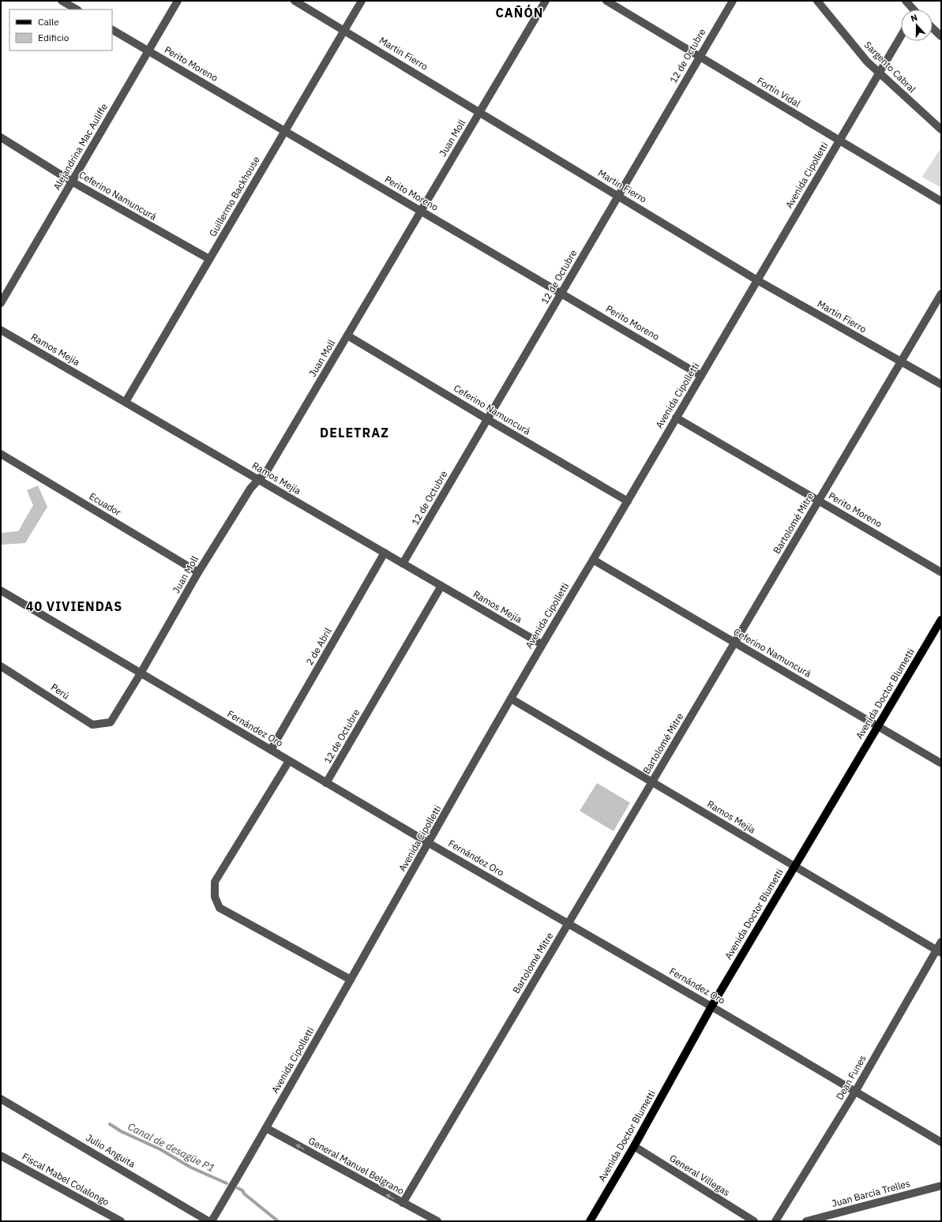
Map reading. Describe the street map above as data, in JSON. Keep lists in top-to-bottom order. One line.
{"streets":{"main road":["Avenida Doctor Blumetti"],"street":["Martin Fierro","12 de Octubre","Perito Moreno","Sargento Cabral","Fortín Vidal","Juan Moll","Alejandrina Mac Auliffe","Avenida Cipolletti","Ceferino Namuncurá","Guillermo Backhouse","Ramos Mejía","Ecuador","Bartolomé Mitre","2 de Abril","Perú","Fernández Oro","Dean Funes","Julio Anguita","General Manuel Belgrano","General Villegas","Fiscal Mabel Colalongo","Juan Barcia Trelles"]},"crossings":[["Martin Fierro","12 de Octubre"],["Martin Fierro","Juan Moll"],["Martin Fierro","Avenida Cipolletti"],["Martin Fierro","Guillermo Backhouse"],["Martin Fierro","Bartolomé Mitre"],["12 de Octubre","Perito Moreno"],["12 de Octubre","Fortín Vidal"],["12 de Octubre","Ceferino Namuncurá"],["12 de Octubre","Ramos Mejía"],["12 de Octubre","Fernández Oro"],["Perito Moreno","Juan Moll"],["Perito Moreno","Alejandrina Mac Auliffe"],["Perito Moreno","Avenida Cipolletti"],["Perito Moreno","Guillermo Backhouse"],["Perito Moreno","Bartolomé Mitre"],["Sargento Cabral","Avenida Cipolletti"],["Fortín Vidal","Avenida Cipolletti"],["Juan Moll","Ceferino Namuncurá"],["Juan Moll","Ramos Mejía"],["Juan Moll","Ecuador"],["Juan Moll","Perú"],["Juan Moll","Fernández Oro"],["Alejandrina Mac Auliffe","Ceferino Namuncurá"],["Avenida Cipolletti","Ceferino Namuncurá"],["Avenida Cipolletti","Ramos Mejía"],["Avenida Cipolletti","Fernández Oro"],["Avenida Cipolletti","General Manuel Belgrano"],["Ceferino Namuncurá","Guillermo Backhouse"],["Ceferino Namuncurá","Bartolomé Mitre"],["Ceferino Namuncurá","Avenida Doctor Blumetti"],["Guillermo Backhouse","Ramos Mejía"],["Ramos Mejía","Bartolomé Mitre"],["Ramos Mejía","2 de Abril"],["Ramos Mejía","Avenida Doctor Blumetti"],["Ramos Mejía","Dean Funes"],["Bartolomé Mitre","Fernández Oro"],["Bartolomé Mitre","General Manuel Belgrano"],["2 de Abril","Fernández Oro"],["Avenida Doctor Blumetti","Fernández Oro"],["Avenida Doctor Blumetti","General Villegas"],["Fernández Oro","Dean Funes"]],"one_way":["General Manuel Belgrano"],"districts":["CAÑÓN","DELETRAZ","40 VIVIENDAS"],"water":["Canal de desagüe P1"],"legend":["Calle","Edificio"],"north":"top"}
